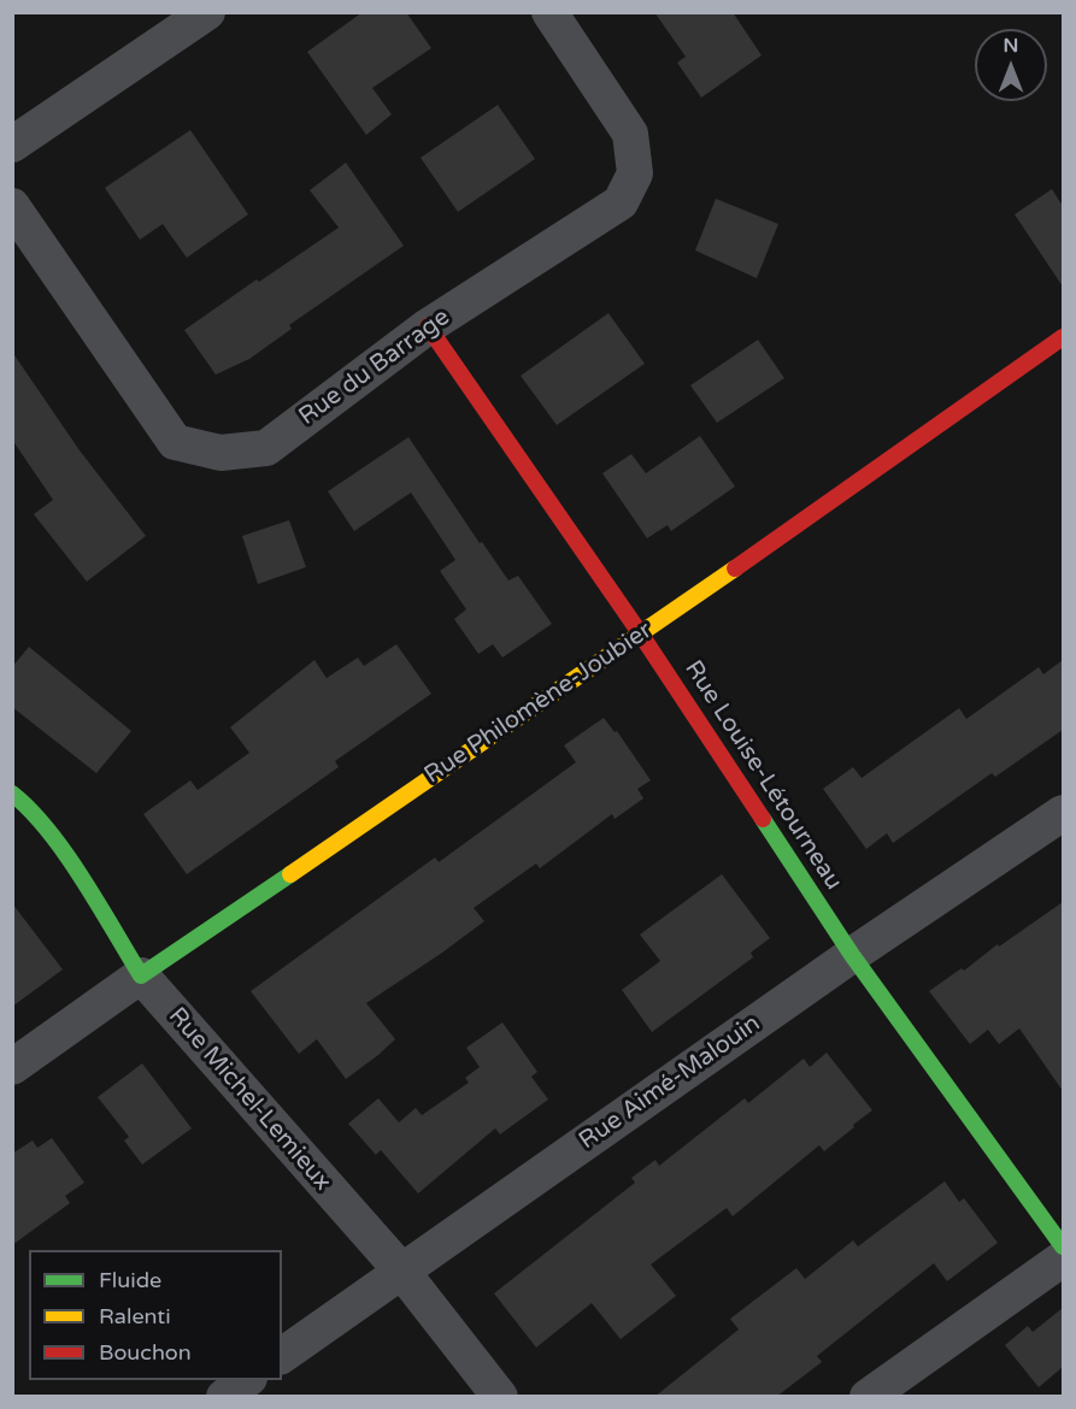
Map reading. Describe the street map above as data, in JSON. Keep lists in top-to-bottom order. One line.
{"streets":{"street":["Rue du Barrage","Rue Philomène-Joubier","Rue Louise-Létourneau","Rue Aimé-Malouin","Rue Michel-Lemieux"]},"crossings":[["Rue du Barrage","Rue Louise-Létourneau"],["Rue Philomène-Joubier","Rue Louise-Létourneau"],["Rue Philomène-Joubier","Rue Michel-Lemieux"],["Rue Louise-Létourneau","Rue Aimé-Malouin"],["Rue Aimé-Malouin","Rue Michel-Lemieux"]],"legend":["Fluide","Ralenti","Bouchon"],"north":"top"}
